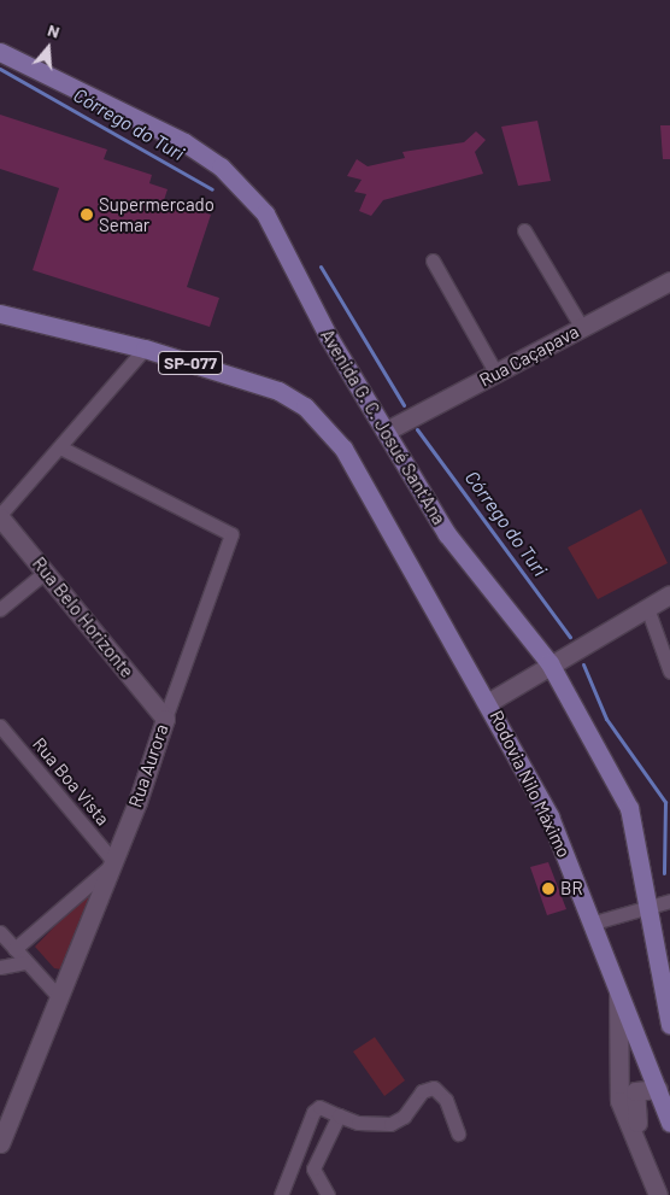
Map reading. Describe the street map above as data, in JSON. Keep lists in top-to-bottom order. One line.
{"streets":{"main road":["SP-077","Avenida G. C. Josué Sant'Ana","Rodovia Nilo Máximo"],"street":["Rua Caçapava","Rua Belo Horizonte","Rua Aurora","Rua Boa Vista"]},"crossings":[["Rua Caçapava","Avenida G. C. Josué Sant'Ana"],["SP-077","Rodovia Nilo Máximo"],["Rua Belo Horizonte","Rua Aurora"],["Rua Aurora","Rua Boa Vista"]],"water":["Córrego do Turi"],"places":["Supermercado Semar","BR"],"north":"top"}
